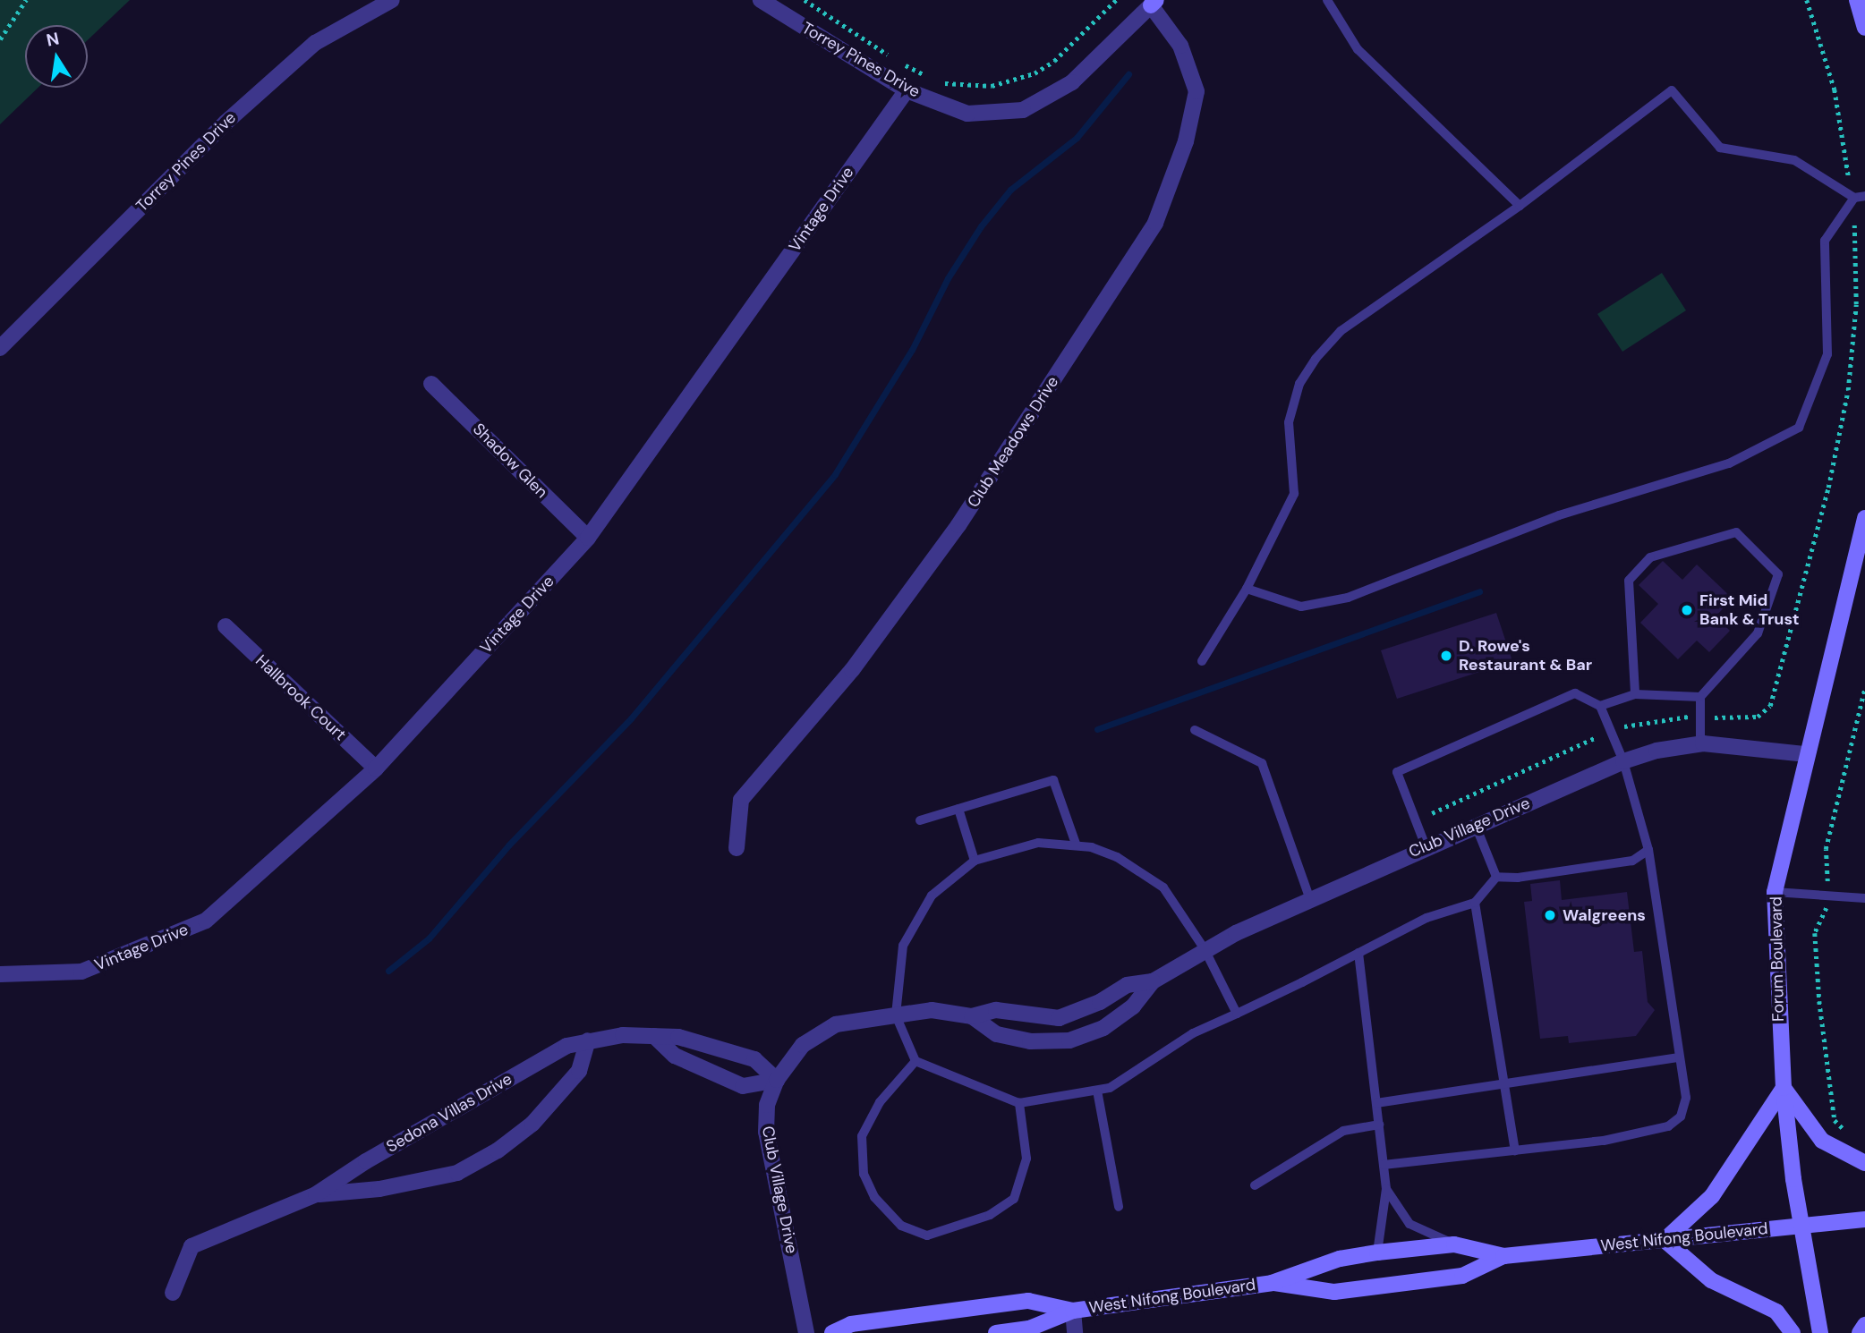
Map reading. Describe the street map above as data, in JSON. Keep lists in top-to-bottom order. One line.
{"streets":{"main road":["Forum Boulevard","West Nifong Boulevard"],"street":["Torrey Pines Drive","Vintage Drive","Club Meadows Drive","Shadow Glen","Hallbrook Court","Club Village Drive","Sedona Villas Drive"]},"crossings":[["Torrey Pines Drive","Vintage Drive"],["Torrey Pines Drive","Club Meadows Drive"],["Vintage Drive","Shadow Glen"],["Vintage Drive","Hallbrook Court"],["Club Village Drive","Forum Boulevard"],["Club Village Drive","Sedona Villas Drive"],["Forum Boulevard","West Nifong Boulevard"]],"places":["First Mid Bank & Trust","D. Rowe's Restaurant & Bar","Walgreens"],"north":"top"}
